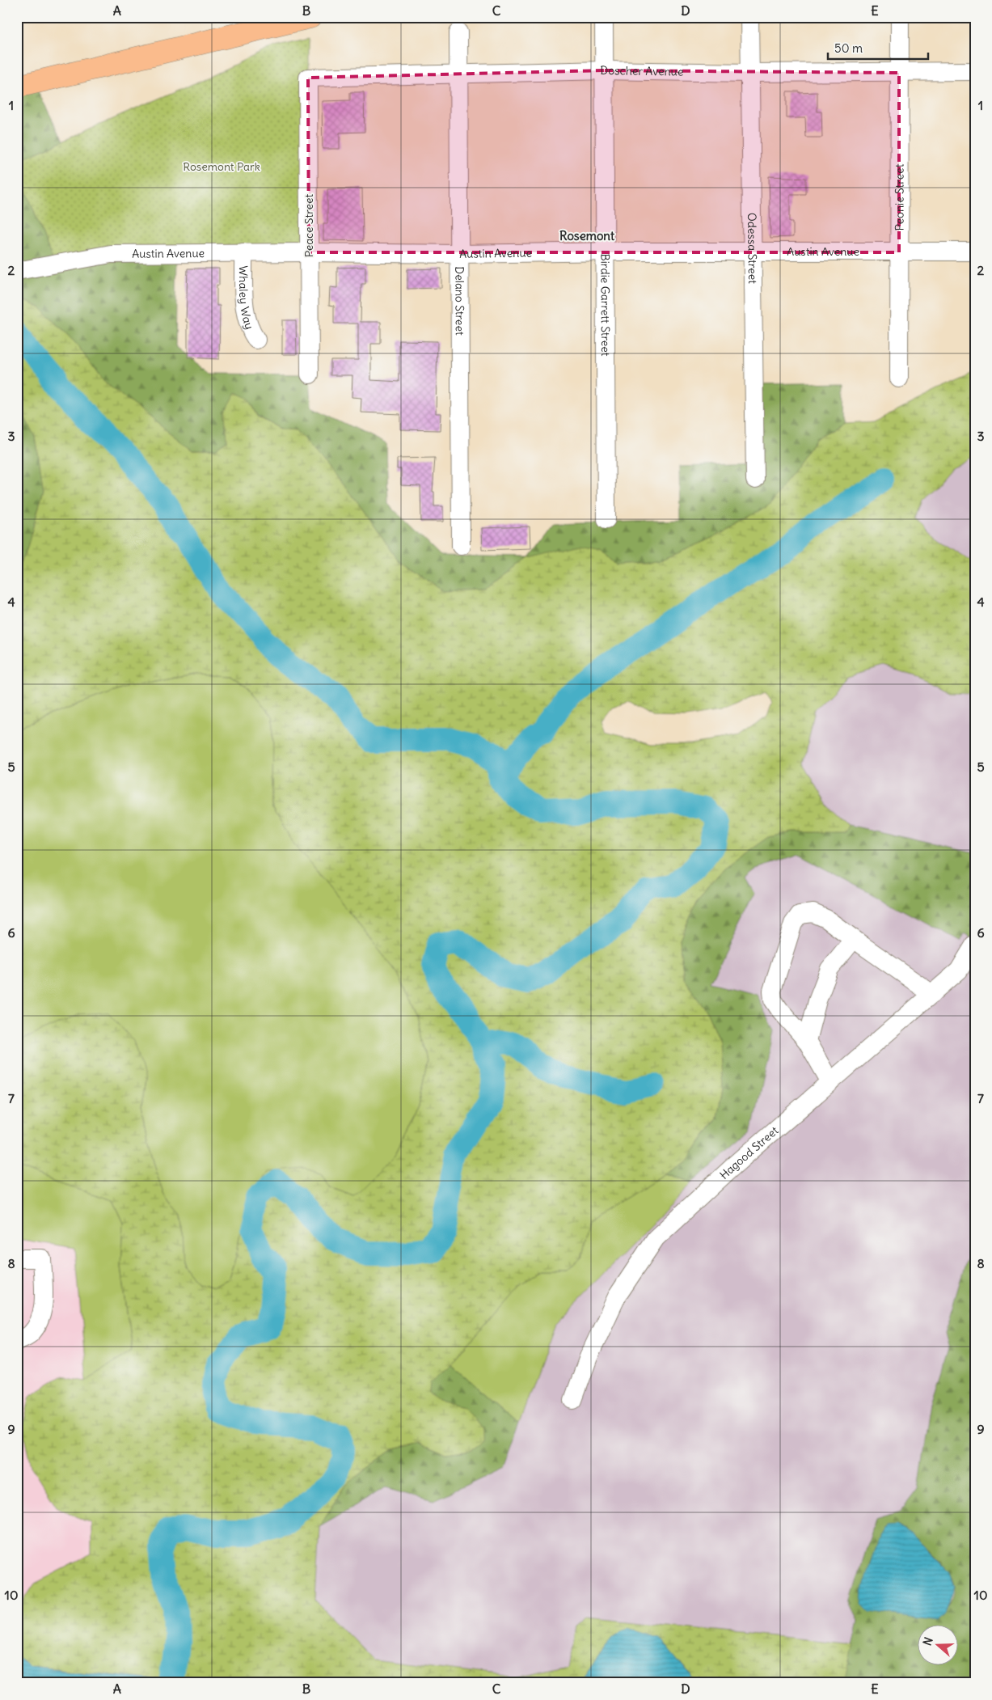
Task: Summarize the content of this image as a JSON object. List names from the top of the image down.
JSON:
{
  "streets": {
    "street": [
      "Doscher Avenue",
      "Peonie Street",
      "Peace Street",
      "Odessa Street",
      "Austin Avenue",
      "Whaley Way",
      "Delano Street",
      "Birdie Garrett Street",
      "Hagood Street"
    ]
  },
  "crossings": [
    ["Doscher Avenue", "Peonie Street"],
    ["Doscher Avenue", "Peace Street"],
    ["Doscher Avenue", "Odessa Street"],
    ["Doscher Avenue", "Delano Street"],
    ["Doscher Avenue", "Birdie Garrett Street"],
    ["Peonie Street", "Austin Avenue"],
    ["Peace Street", "Austin Avenue"],
    ["Odessa Street", "Austin Avenue"],
    ["Austin Avenue", "Whaley Way"],
    ["Austin Avenue", "Delano Street"],
    ["Austin Avenue", "Birdie Garrett Street"]
  ],
  "districts": ["Rosemont"],
  "parks": ["Rosemont Park"],
  "scale_bar": "50 m",
  "north": "left",
  "grid": {
    "columns": [
      "A",
      "B",
      "C",
      "D",
      "E"
    ],
    "rows": [
      "1",
      "2",
      "3",
      "4",
      "5",
      "6",
      "7",
      "8",
      "9",
      "10"
    ]
  }
}
